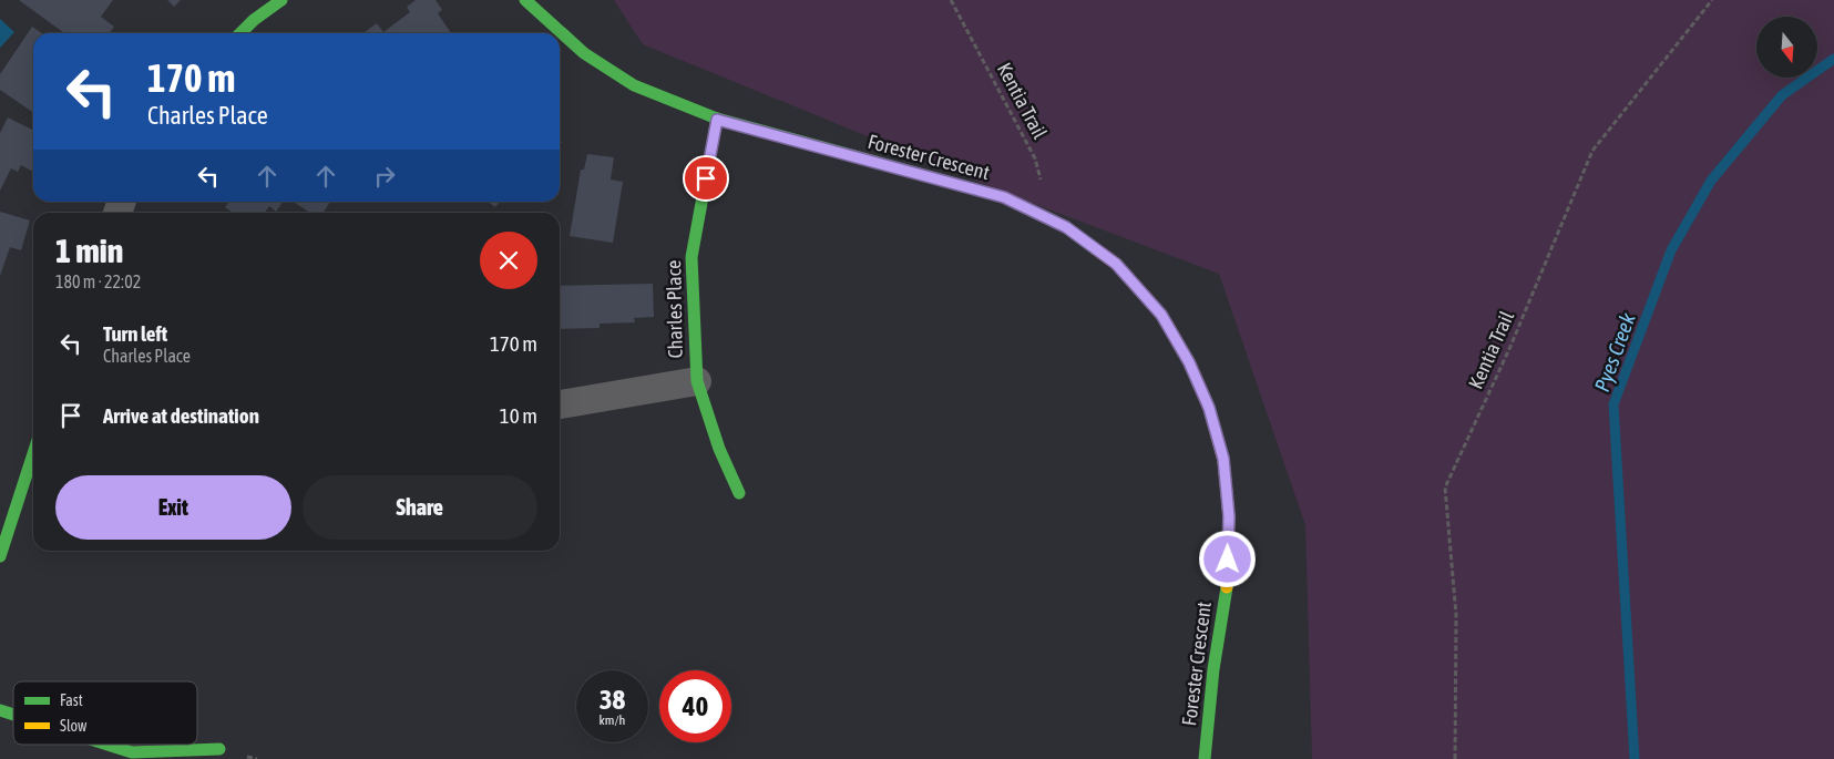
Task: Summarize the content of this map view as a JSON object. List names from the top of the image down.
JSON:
{
  "streets": {
    "street": ["Forester Crescent", "Charles Place"],
    "path": ["Kentia Trail"]
  },
  "crossings": [
    ["Kentia Trail", "Forester Crescent"],
    ["Forester Crescent", "Charles Place"]
  ],
  "water": ["Pyes Creek"],
  "legend": ["Fast", "Slow"],
  "north": "bottom",
  "page": {
    "turn": ["170 m", "Charles Place"],
    "heading": ["1 min", "180 m · 22:02"],
    "list": [
      {
        "name": "Turn left",
        "note": "Charles Place",
        "value": "170 m"
      },
      {
        "name": "Arrive at destination",
        "value": "10 m"
      }
    ],
    "buttons": ["Exit", "Share"],
    "speed": "38 km/h",
    "limit": "40"
  }
}
